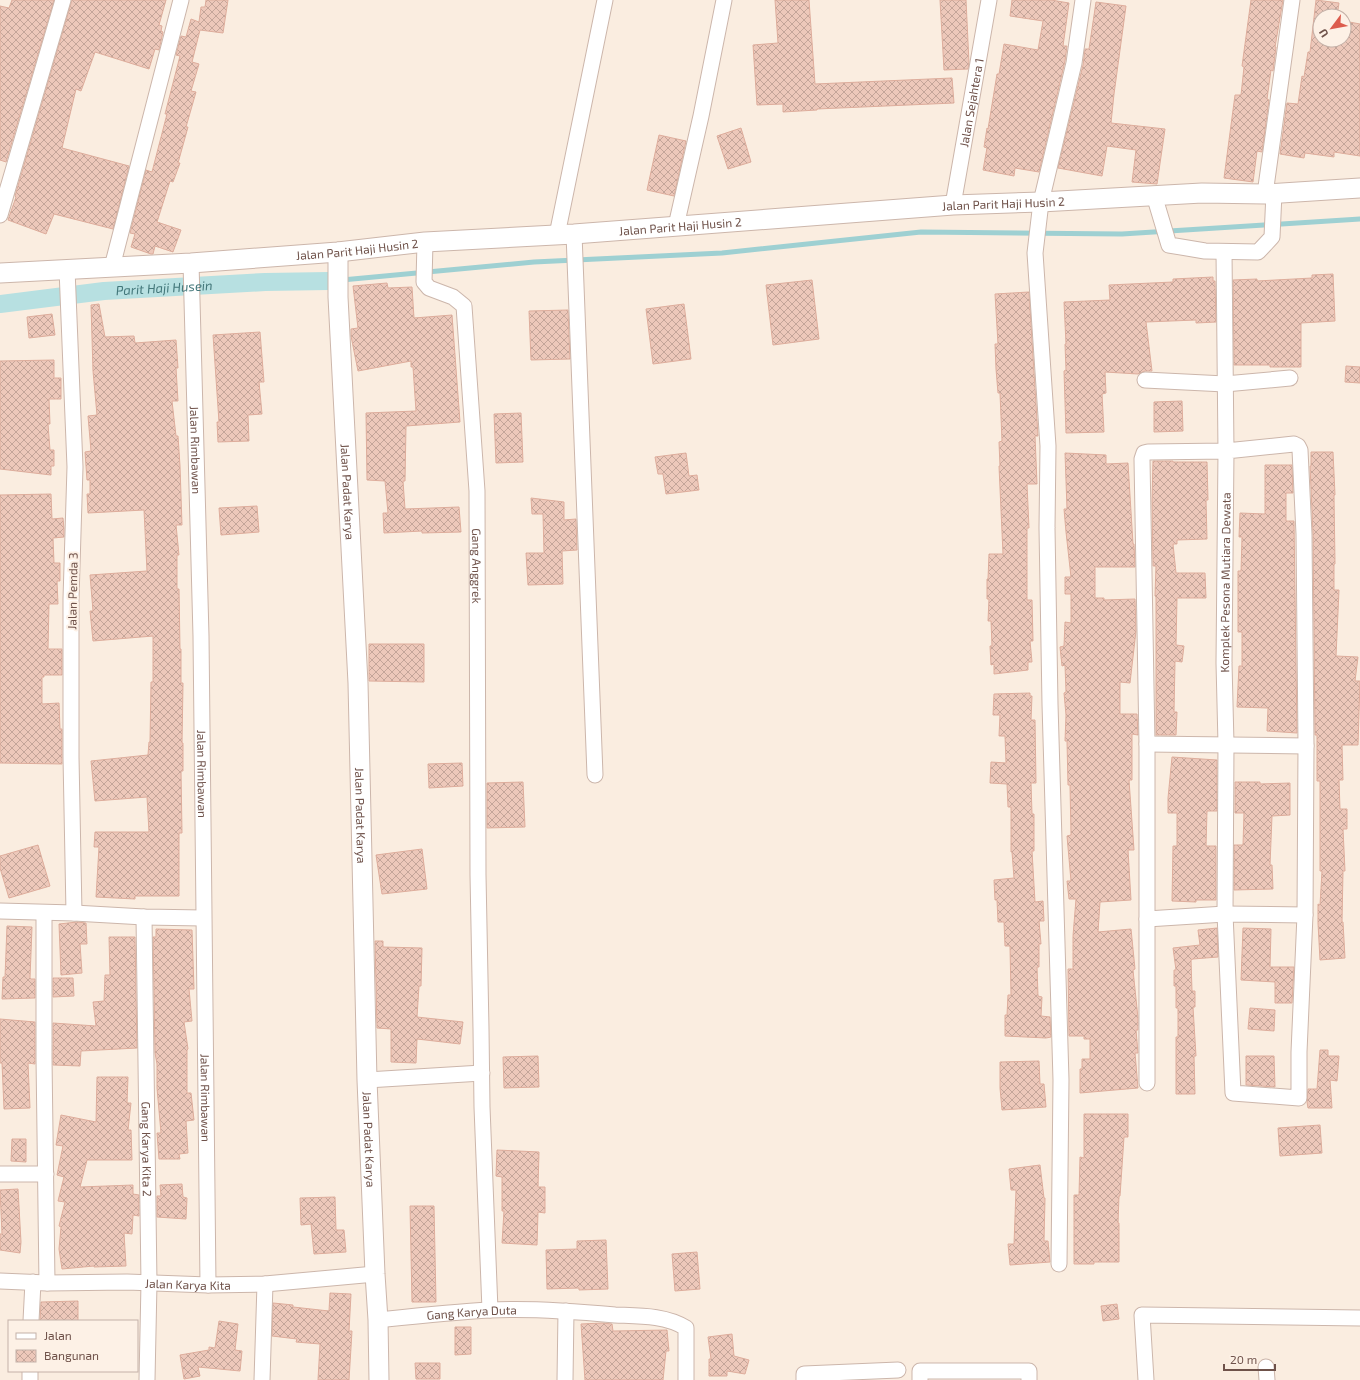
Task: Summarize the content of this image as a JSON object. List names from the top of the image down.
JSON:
{
  "streets": {
    "street": [
      "Jalan Sejahtera 1",
      "Jalan Parit Haji Husin 2",
      "Jalan Rimbawan",
      "Jalan Padat Karya",
      "Gang Anggrek",
      "Komplek Pesona Mutiara Dewata",
      "Jalan Pemda 3",
      "Gang Karya Kita 2",
      "Jalan Karya Kita",
      "Gang Karya Duta"
    ]
  },
  "crossings": [
    ["Jalan Sejahtera 1", "Jalan Parit Haji Husin 2"],
    ["Jalan Parit Haji Husin 2", "Jalan Rimbawan"],
    ["Jalan Parit Haji Husin 2", "Jalan Padat Karya"],
    ["Jalan Parit Haji Husin 2", "Gang Anggrek"],
    ["Jalan Parit Haji Husin 2", "Jalan Pemda 3"],
    ["Jalan Rimbawan", "Jalan Karya Kita"],
    ["Jalan Padat Karya", "Jalan Karya Kita"],
    ["Jalan Padat Karya", "Gang Karya Duta"],
    ["Gang Karya Kita 2", "Jalan Karya Kita"]
  ],
  "water": ["Parit Haji Husein"],
  "legend": ["Jalan", "Bangunan"],
  "scale_bar": "20 m",
  "north": "bottom left"
}
